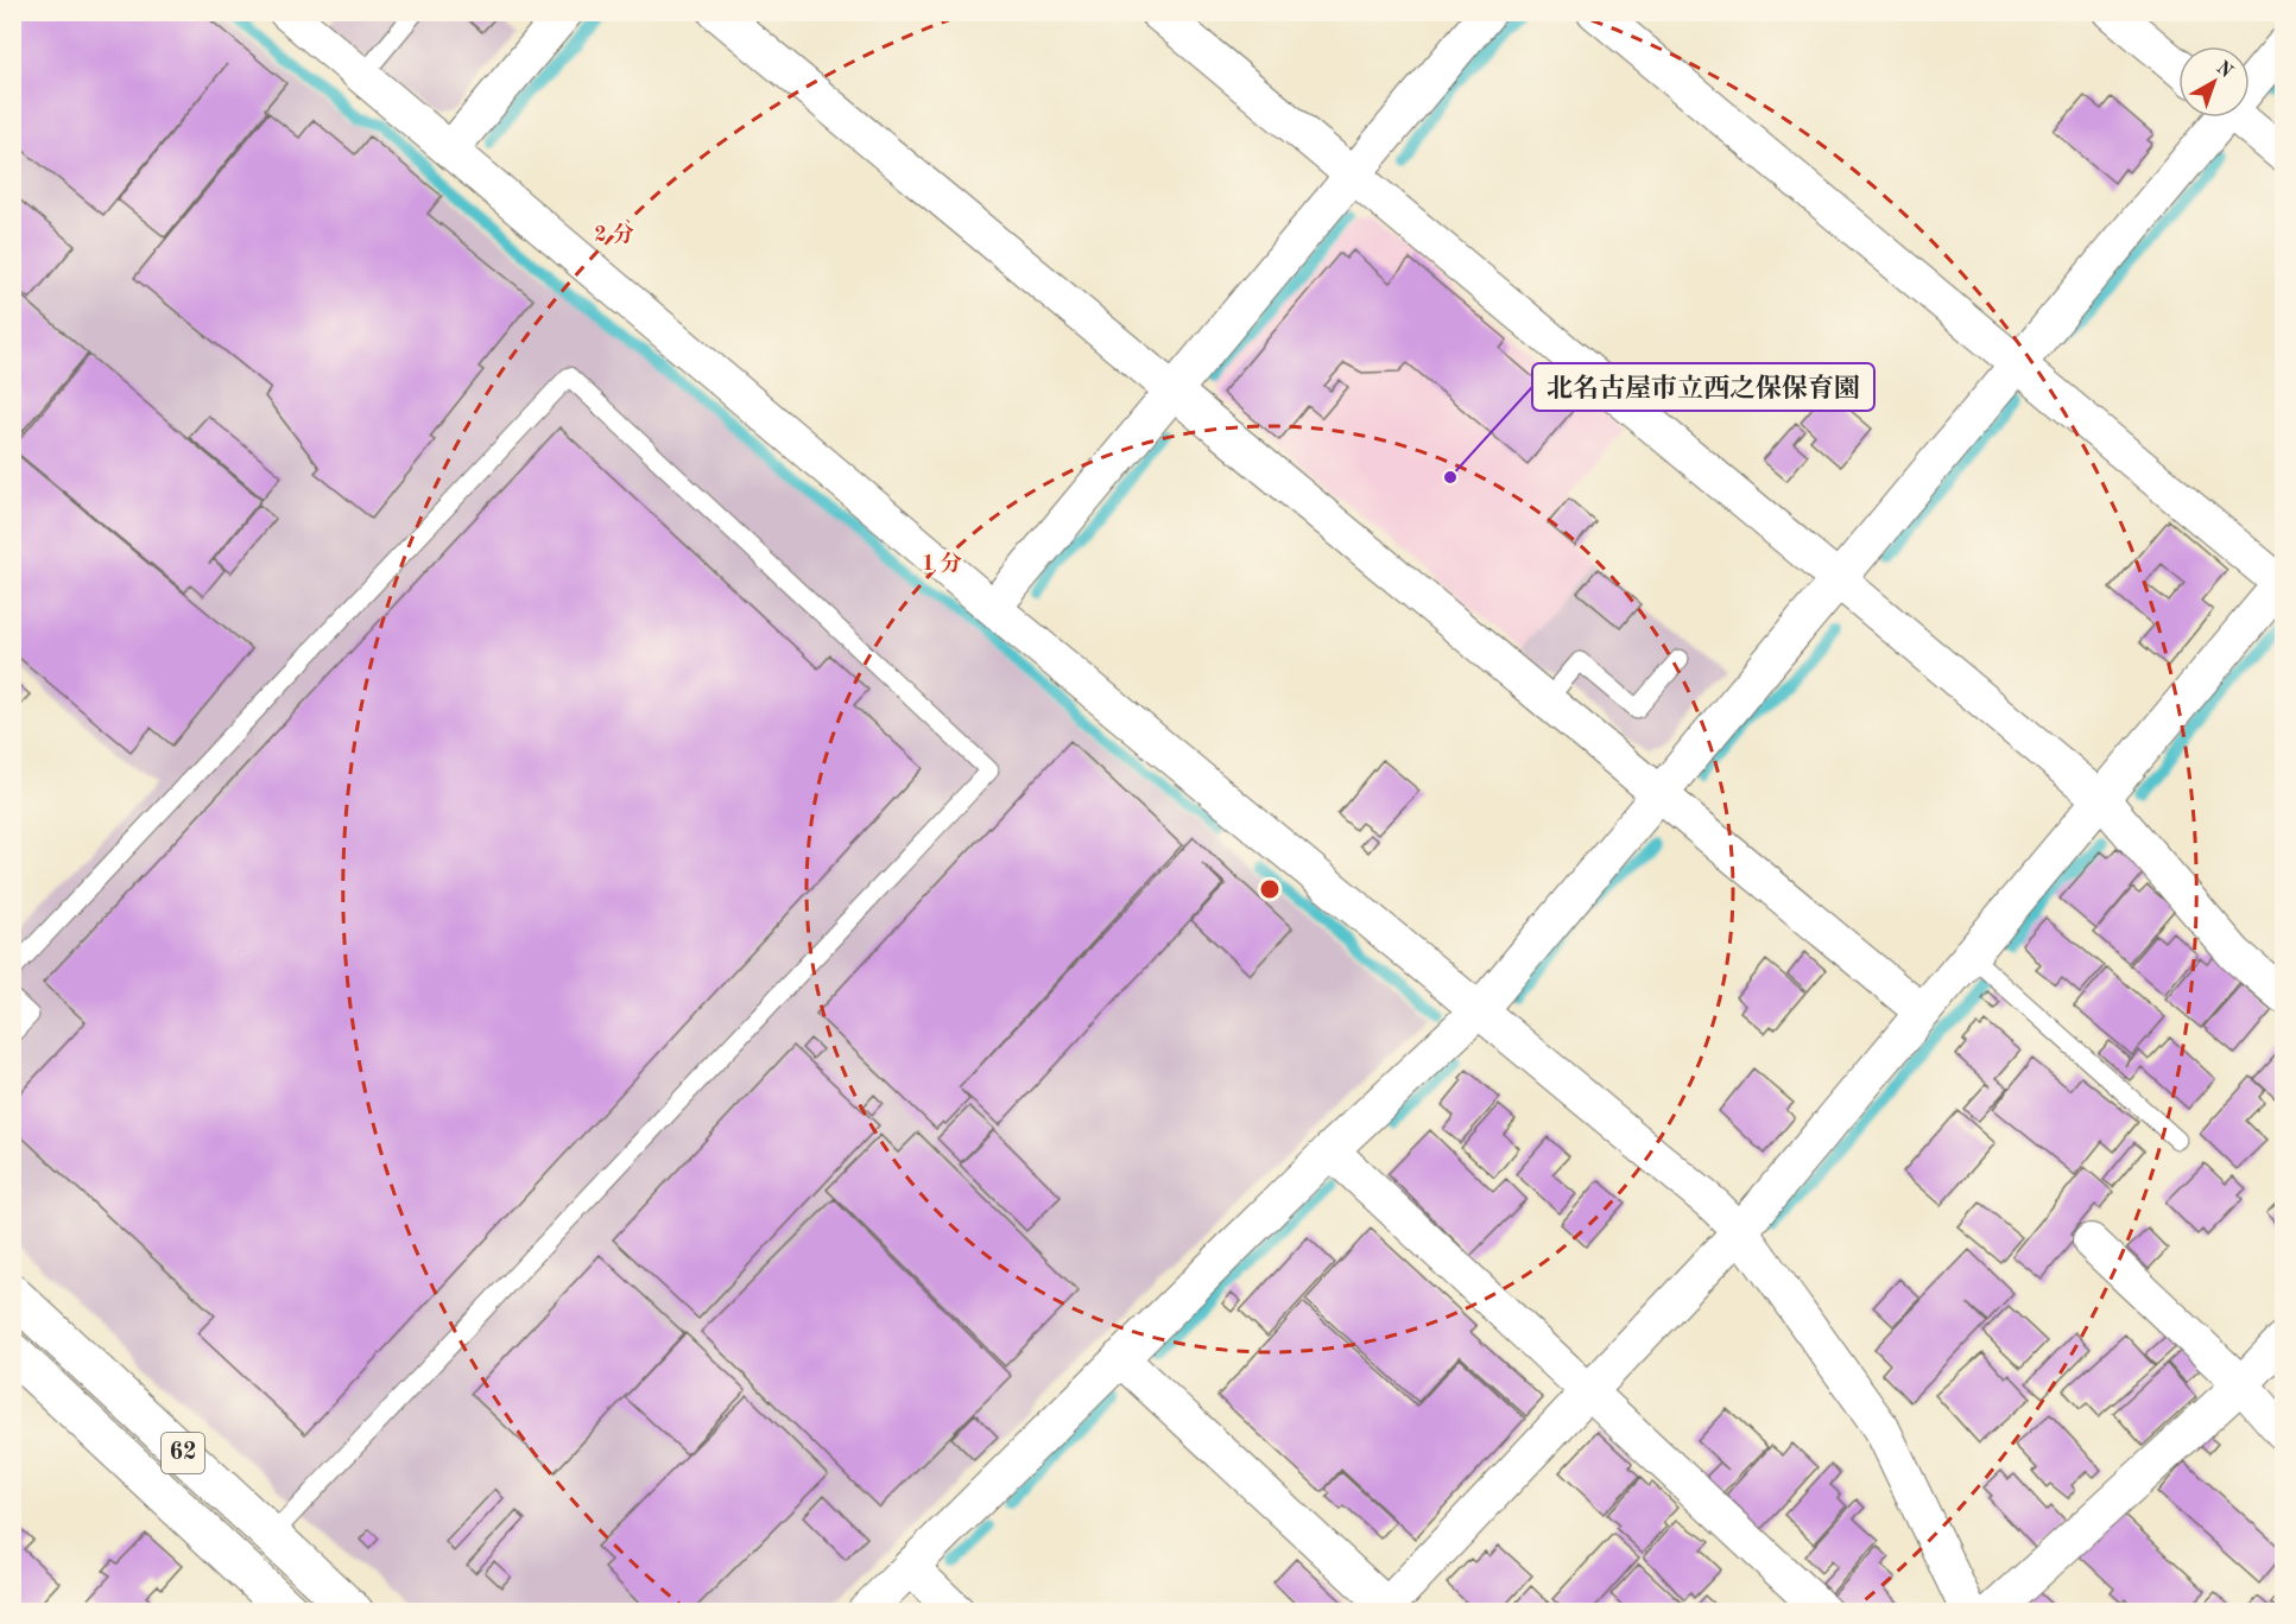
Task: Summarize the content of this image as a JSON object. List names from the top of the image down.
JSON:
{
  "streets": {
    "main road": ["62"]
  },
  "places": ["北名古屋市立西之保保育園"],
  "north": "top right",
  "rings": ["2 分", "1 分"]
}
